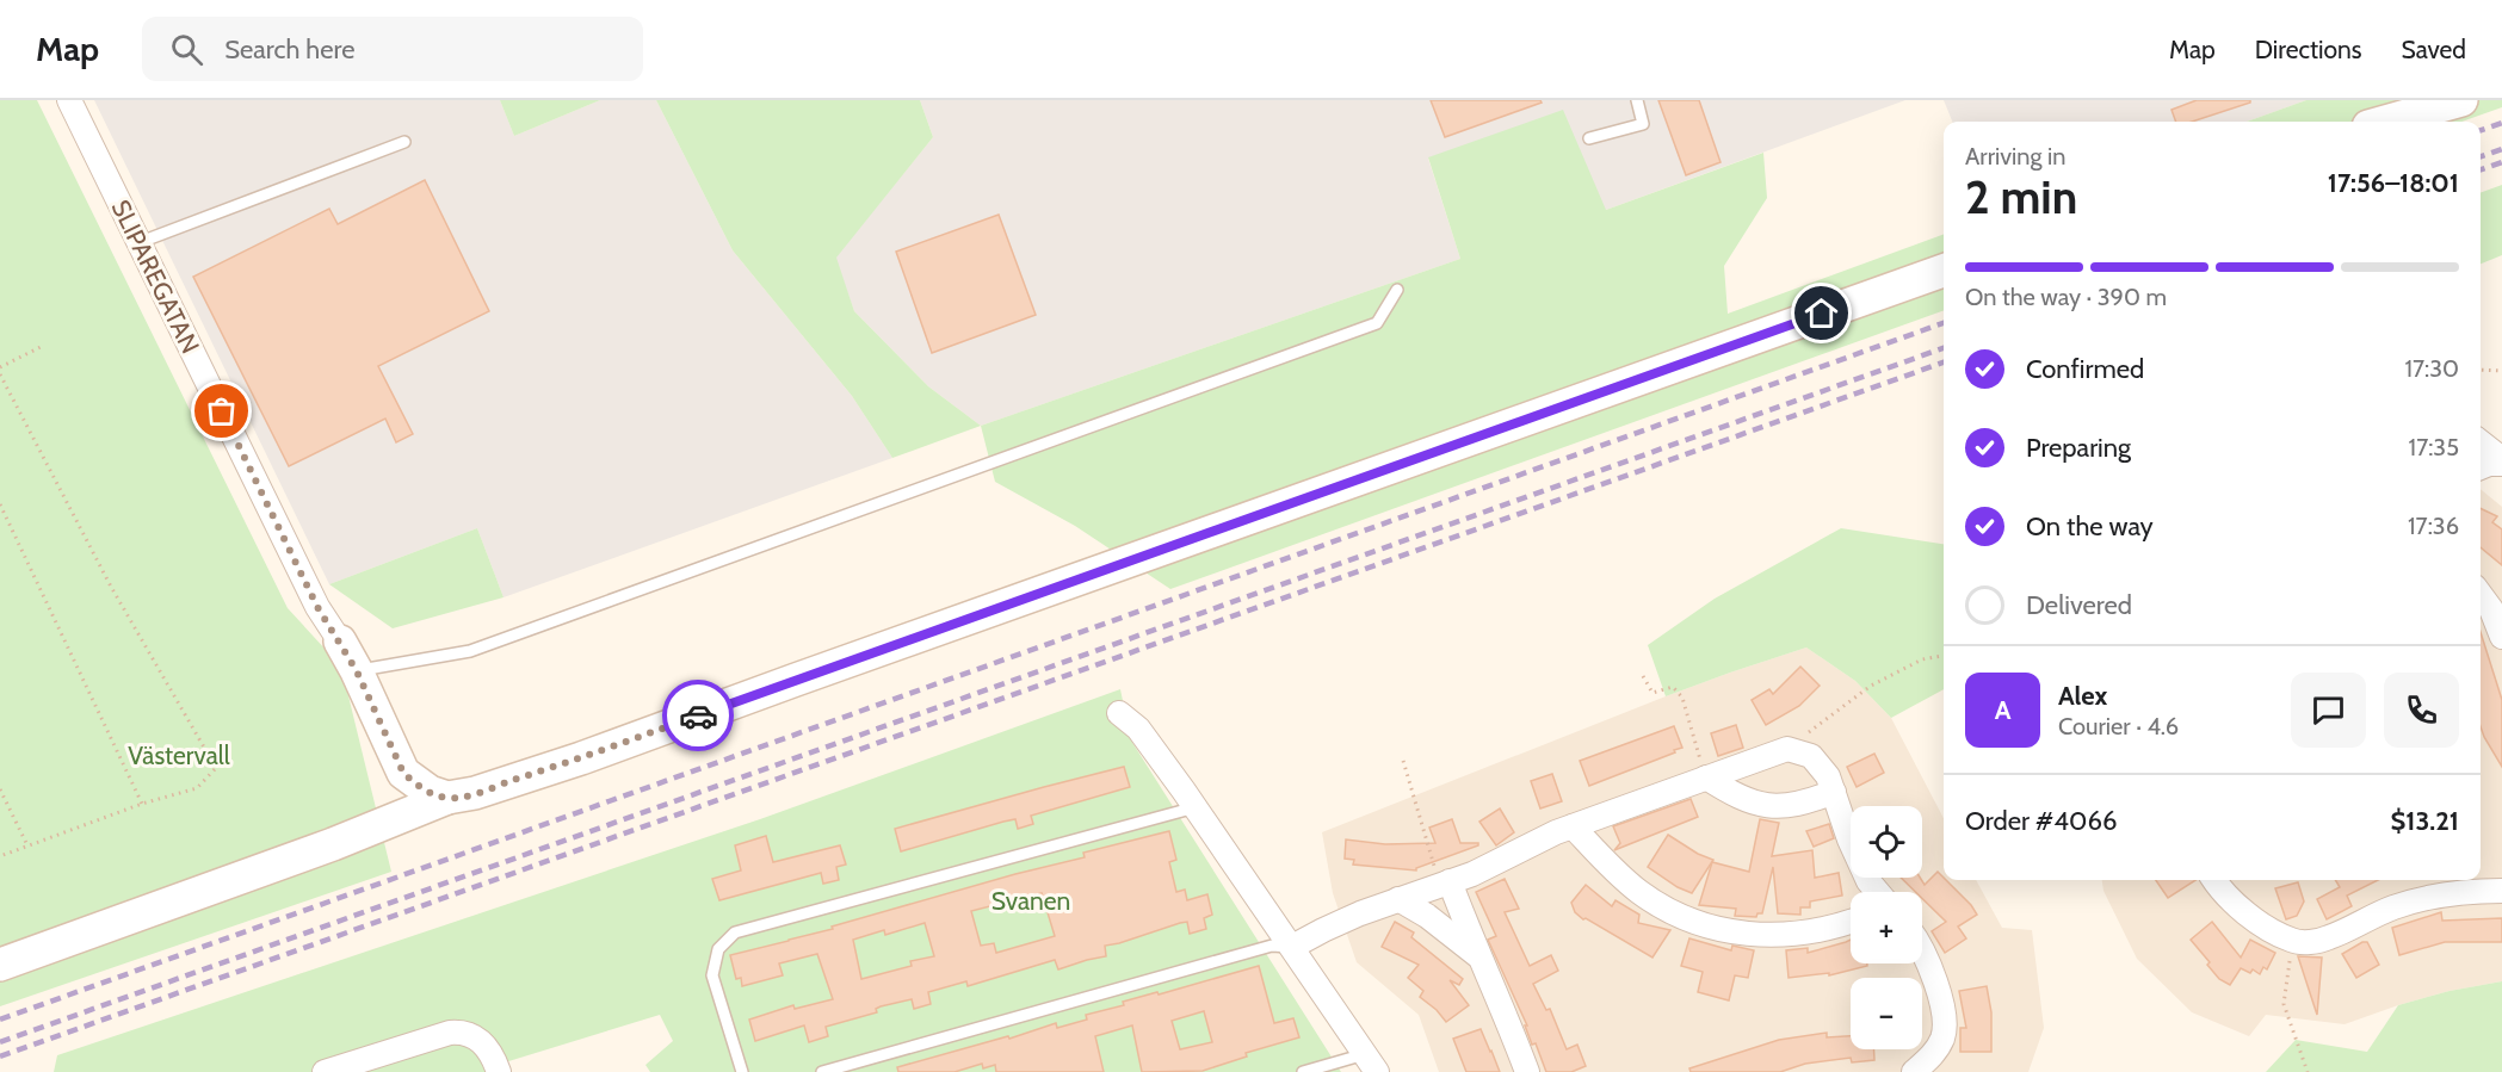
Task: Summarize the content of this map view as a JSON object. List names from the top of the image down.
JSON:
{
  "streets": {
    "street": ["SLIPAREGATAN"]
  },
  "parks": ["Västervall", "Svanen"],
  "page": {
    "header": "Map",
    "search": "Search here",
    "nav": ["Map", "Directions", "Saved"],
    "heading": ["2 min", "Arriving in", "17:56–18:01"],
    "panel": [
      "Alex",
      "Courier · 4.6",
      "Order #4066",
      "$13.21"
    ],
    "bar": "On the way · 390 m",
    "list": [
      ["Confirmed", "17:30"],
      ["Preparing", "17:35"],
      ["On the way", "17:36"],
      "Delivered"
    ],
    "round": "A",
    "map_buttons": ["+", "−"]
  }
}
